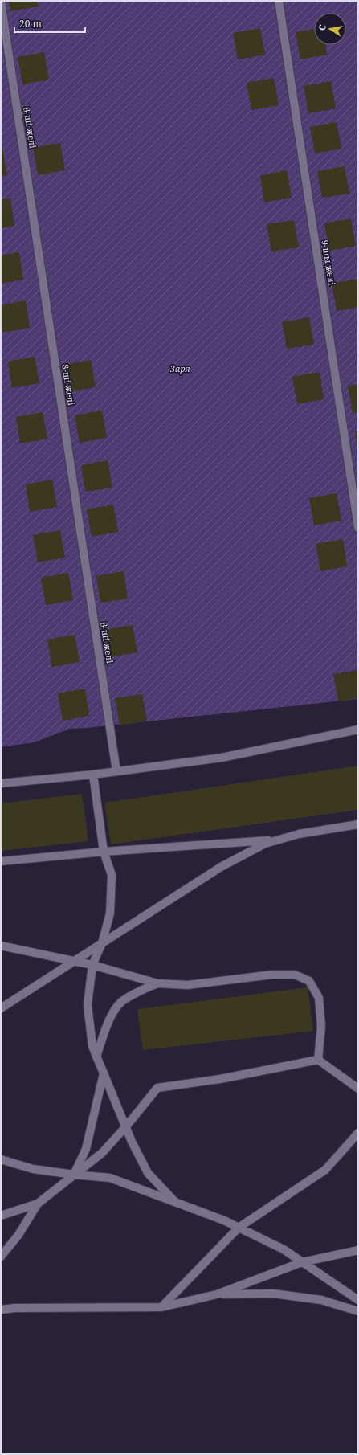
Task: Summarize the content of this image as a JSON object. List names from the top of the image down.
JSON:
{
  "streets": {
    "street": ["8-ші желі", "9-шы желі"]
  },
  "parks": ["Заря"],
  "scale_bar": "20 m",
  "north": "left"
}
